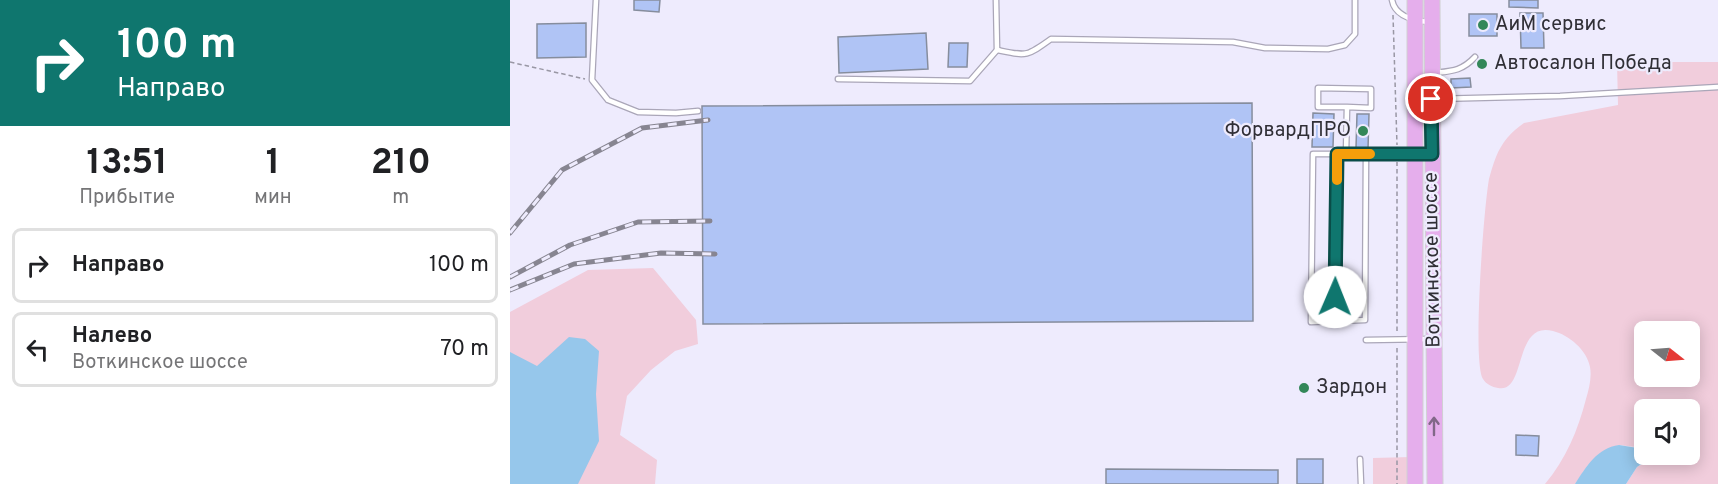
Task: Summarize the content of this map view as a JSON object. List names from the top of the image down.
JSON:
{
  "streets": {
    "main road": ["Воткинское шоссе"]
  },
  "places": [
    "АиМ сервис",
    "Автосалон Победа",
    "ФорвардПРО",
    "Зардон"
  ],
  "north": "right",
  "page": {
    "turn": ["100 m", "Направо"],
    "eta": [
      "13:51",
      "Прибытие",
      "1",
      "мин",
      "210",
      "m"
    ],
    "list": [
      {
        "name": "Направо",
        "value": "100 m"
      },
      {
        "name": "Налево",
        "note": "Воткинское шоссе",
        "value": "70 m"
      }
    ]
  }
}
